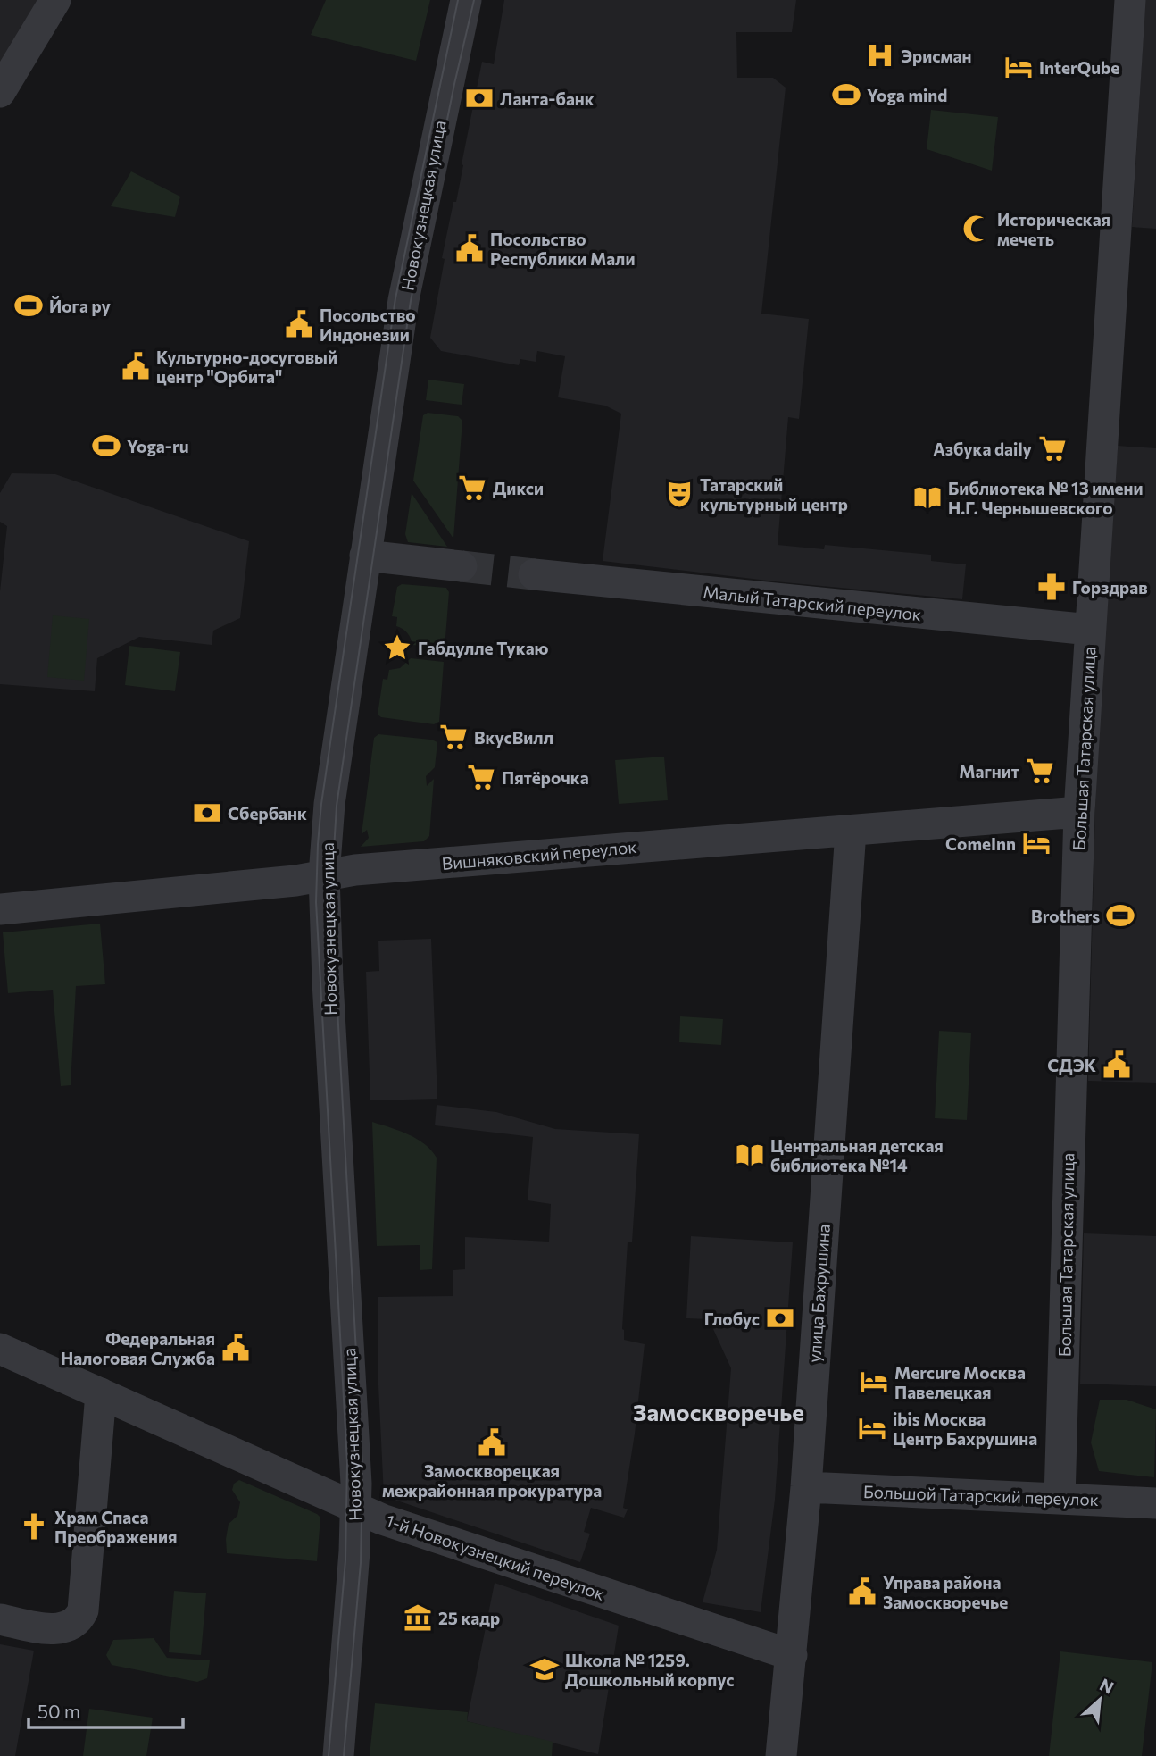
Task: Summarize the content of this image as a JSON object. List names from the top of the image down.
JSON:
{
  "streets": {
    "street": [
      "Новокузнецкая улица",
      "Малый Татарский переулок",
      "Большая Татарская улица",
      "Вишняковский переулок",
      "улица Бахрушина",
      "Большой Татарский переулок",
      "1-й Новокузнецкий переулок"
    ]
  },
  "crossings": [
    ["Новокузнецкая улица", "Вишняковский переулок"],
    ["Новокузнецкая улица", "1-й Новокузнецкий переулок"],
    ["Малый Татарский переулок", "Большая Татарская улица"],
    ["Большая Татарская улица", "Вишняковский переулок"],
    ["Большая Татарская улица", "Большой Татарский переулок"],
    ["Вишняковский переулок", "улица Бахрушина"],
    ["улица Бахрушина", "Большой Татарский переулок"],
    ["улица Бахрушина", "1-й Новокузнецкий переулок"]
  ],
  "districts": ["Замоскворечье"],
  "places": {
    "hospital": ["Эрисман"],
    "hotel": [
      "InterQube",
      "ComeInn",
      "Mercure Москва Павелецкая",
      "ibis Москва Центр Бахрушина"
    ],
    "sports": [
      "Yoga mind",
      "Йога ру",
      "Yoga-ru",
      "Brothers"
    ],
    "bank": ["Ланта-банк", "Сбербанк", "Глобус"],
    "mosque": ["Историческая мечеть"],
    "public building": [
      "Посольство Республики Мали",
      "Посольство Индонезии",
      "Культурно-досуговый центр \"Орбита\"",
      "СДЭК",
      "Федеральная Налоговая Служба",
      "Замоскворецкая межрайонная прокуратура",
      "Управа района Замоскворечье"
    ],
    "supermarket": [
      "Азбука daily",
      "Дикси",
      "ВкусВилл",
      "Магнит",
      "Пятёрочка"
    ],
    "theatre": ["Татарский культурный центр"],
    "library": ["Библиотека № 13 имени Н.Г. Чернышевского", "Центральная детская библиотека №14"],
    "pharmacy": ["Горздрав"],
    "place": ["Габдулле Тукаю"],
    "church": ["Храм Спаса Преображения"],
    "museum": ["25 кадр"],
    "school or university": ["Школа № 1259. Дошкольный корпус"]
  },
  "scale_bar": "50 m",
  "north": "top right"
}
